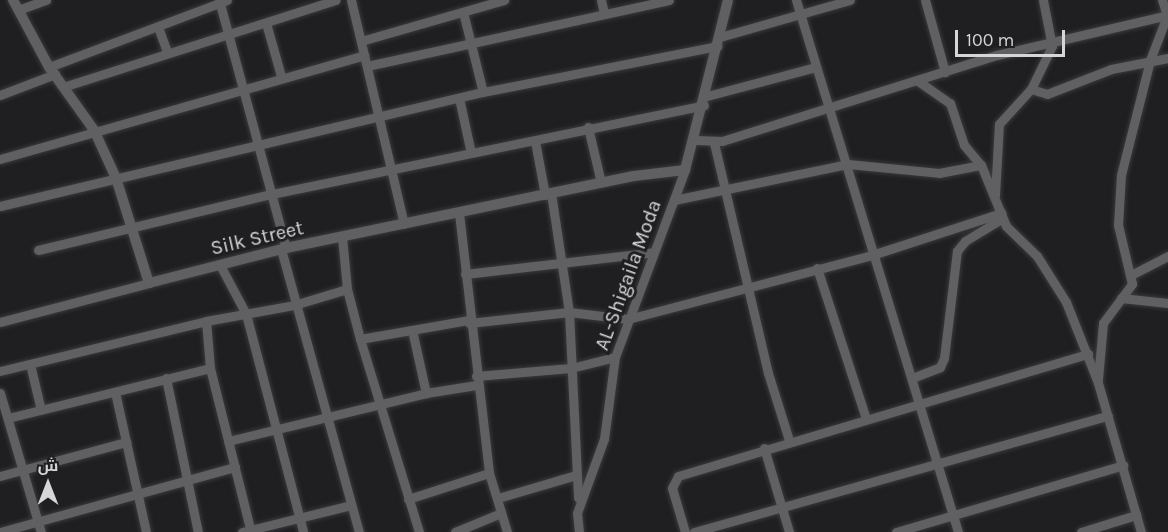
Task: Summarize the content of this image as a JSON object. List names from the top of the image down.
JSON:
{
  "streets": {
    "street": ["Silk Street", "AL-Shigaila Moda"]
  },
  "crossings": [
    ["Silk Street", "AL-Shigaila Moda"]
  ],
  "scale_bar": "100 m",
  "north": "top"
}
